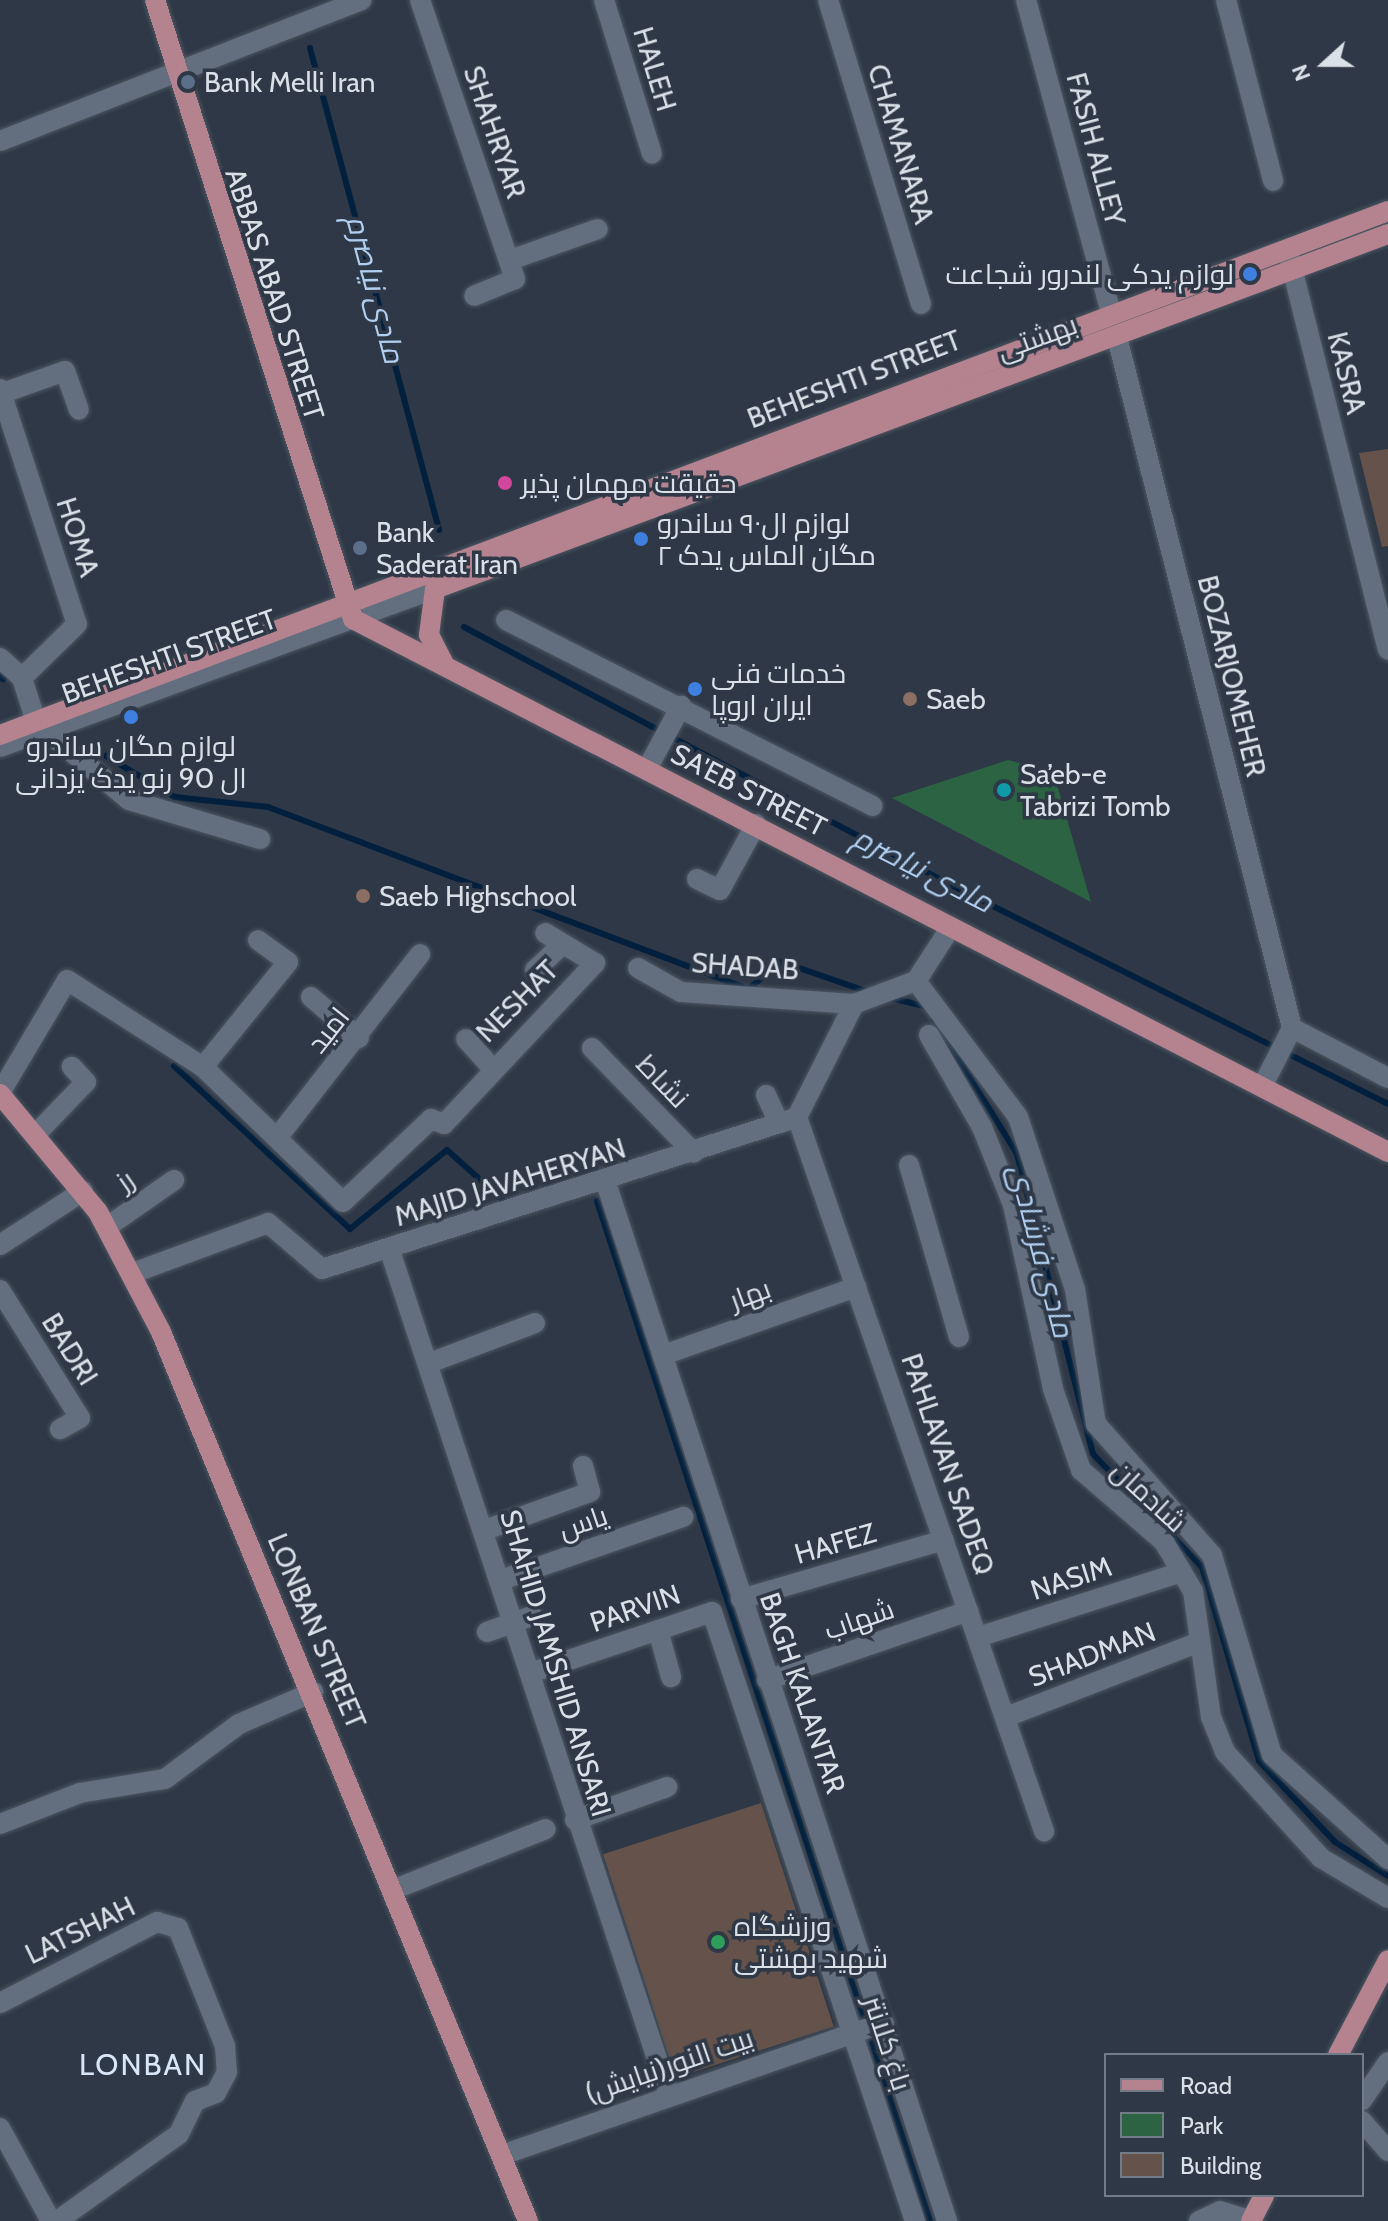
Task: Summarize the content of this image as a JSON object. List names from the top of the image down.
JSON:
{
  "streets": {
    "main road": [
      "ABBAS ABAD STREET",
      "بهشتی",
      "BEHESHTI STREET",
      "SA'EB STREET",
      "LONBAN STREET"
    ],
    "street": [
      "HALEH",
      "SHAHRYAR",
      "CHAMANARA",
      "FASIH ALLEY",
      "KASRA",
      "HOMA",
      "BOZARJOMEHER",
      "SHADAB",
      "NESHAT",
      "امید",
      "نشاط",
      "رز",
      "MAJID JAVAHERYAN",
      "بهار",
      "BADRI",
      "PAHLAVAN SADEQ",
      "شادمان",
      "یاس",
      "HAFEZ",
      "NASIM",
      "PARVIN",
      "شهاب",
      "SHADMAN",
      "SHAHID JAMSHID ANSARI",
      "BAGH KALANTAR",
      "LATSHAH",
      "باغ کلانتر",
      "بیت النور(نیایش)"
    ]
  },
  "crossings": [
    ["FASIH ALLEY", "BEHESHTI STREET"],
    ["ABBAS ABAD STREET", "BEHESHTI STREET"],
    ["ABBAS ABAD STREET", "SA'EB STREET"],
    ["بهشتی", "KASRA"],
    ["بهشتی", "BOZARJOMEHER"],
    ["KASRA", "BEHESHTI STREET"],
    ["BEHESHTI STREET", "SA'EB STREET"],
    ["NESHAT", "امید"],
    ["نشاط", "MAJID JAVAHERYAN"],
    ["رز", "LONBAN STREET"],
    ["MAJID JAVAHERYAN", "PAHLAVAN SADEQ"],
    ["MAJID JAVAHERYAN", "LONBAN STREET"],
    ["MAJID JAVAHERYAN", "SHAHID JAMSHID ANSARI"],
    ["MAJID JAVAHERYAN", "BAGH KALANTAR"],
    ["بهار", "PAHLAVAN SADEQ"],
    ["بهار", "BAGH KALANTAR"],
    ["PAHLAVAN SADEQ", "HAFEZ"],
    ["PAHLAVAN SADEQ", "NASIM"],
    ["PAHLAVAN SADEQ", "شهاب"],
    ["PAHLAVAN SADEQ", "SHADMAN"],
    ["شادمان", "NASIM"],
    ["شادمان", "SHADMAN"],
    ["یاس", "SHAHID JAMSHID ANSARI"],
    ["HAFEZ", "BAGH KALANTAR"],
    ["PARVIN", "SHAHID JAMSHID ANSARI"],
    ["PARVIN", "باغ کلانتر"],
    ["شهاب", "BAGH KALANTAR"],
    ["LONBAN STREET", "بیت النور(نیایش)"],
    ["SHAHID JAMSHID ANSARI", "بیت النور(نیایش)"],
    ["BAGH KALANTAR", "بیت النور(نیایش)"],
    ["باغ کلانتر", "بیت النور(نیایش)"]
  ],
  "districts": ["LONBAN"],
  "water": ["مادی نیاصرم", "مادی فرشادی"],
  "places": [
    "Bank Melli Iran",
    "لوازم یدکی لندرور شجاعت",
    "حقیقت مهمان پذیر",
    "لوازم ال۹۰ ساندرو مگان الماس یدک ۲",
    "Bank Saderat Iran",
    "خدمات فنی ایران اروپا",
    "Saeb",
    "لوازم مگان ساندرو ال 90 رنو یدک یزدانی",
    "Sa’eb-e Tabrizi Tomb",
    "Saeb Highschool",
    "ورزشگاه شهید بهشتی"
  ],
  "legend": ["Road", "Park", "Building"],
  "north": "left"
}
